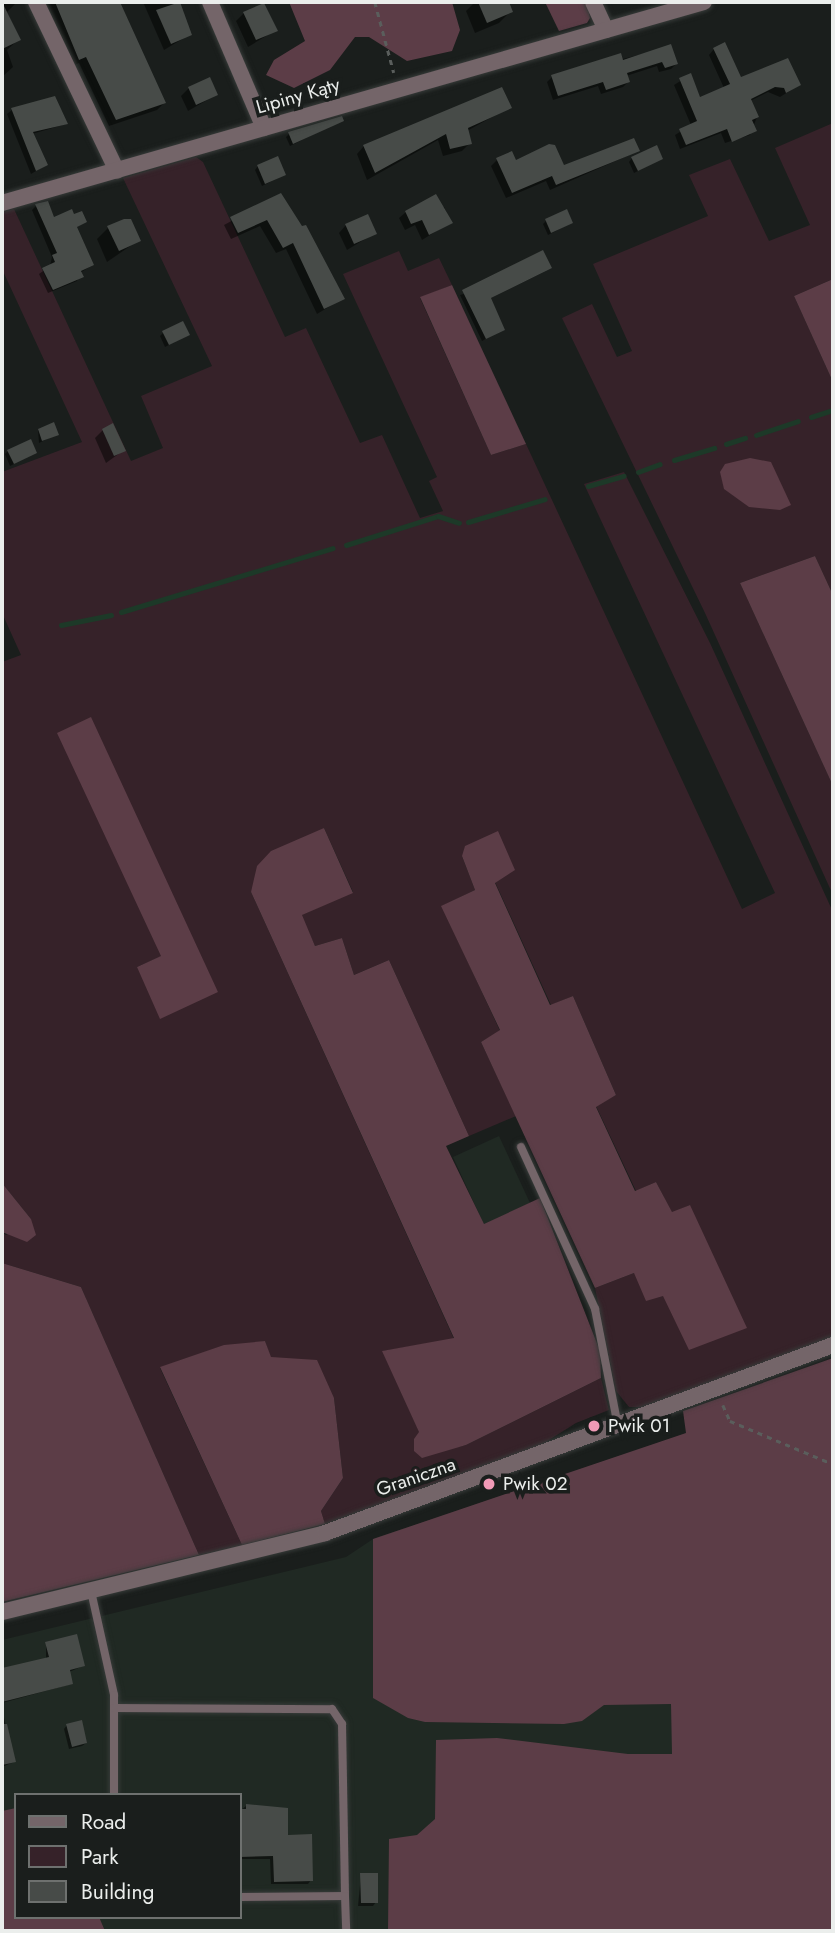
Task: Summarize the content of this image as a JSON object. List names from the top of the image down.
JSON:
{
  "streets": {
    "street": ["Lipiny Kąty", "Graniczna"]
  },
  "places": ["Pwik 01", "Pwik 02"],
  "legend": ["Road", "Park", "Building"]
}
